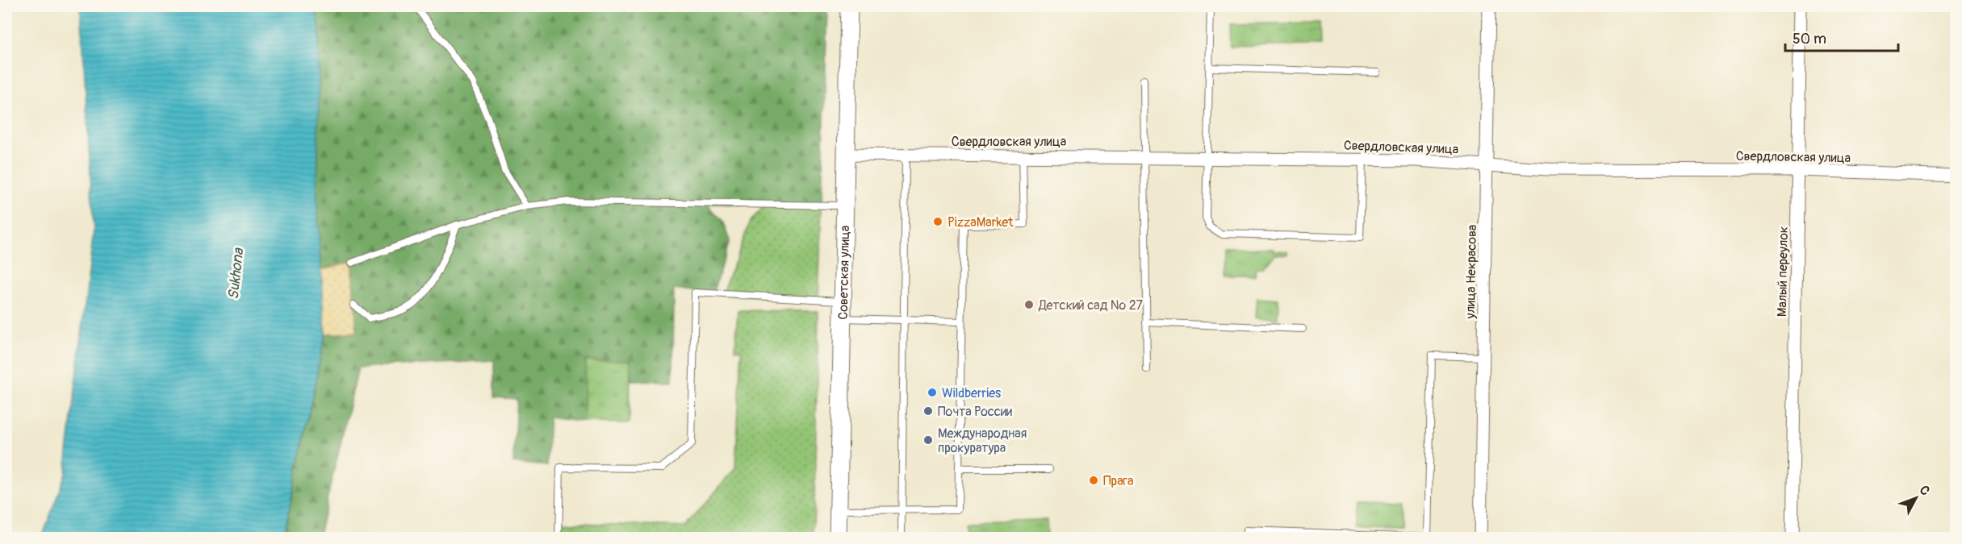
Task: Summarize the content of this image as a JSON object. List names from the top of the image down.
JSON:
{
  "streets": {
    "main road": ["Советская улица"],
    "street": ["Свердловская улица", "улица Некрасова", "Малый переулок"]
  },
  "crossings": [
    ["Свердловская улица", "Советская улица"],
    ["Свердловская улица", "улица Некрасова"],
    ["Свердловская улица", "Малый переулок"]
  ],
  "water": ["Sukhona"],
  "places": [
    "PizzaMarket",
    "Детский сад № 27",
    "Wildberries",
    "Почта России",
    "Международная прокуратура",
    "Прага"
  ],
  "scale_bar": "50 m",
  "north": "top right"
}
